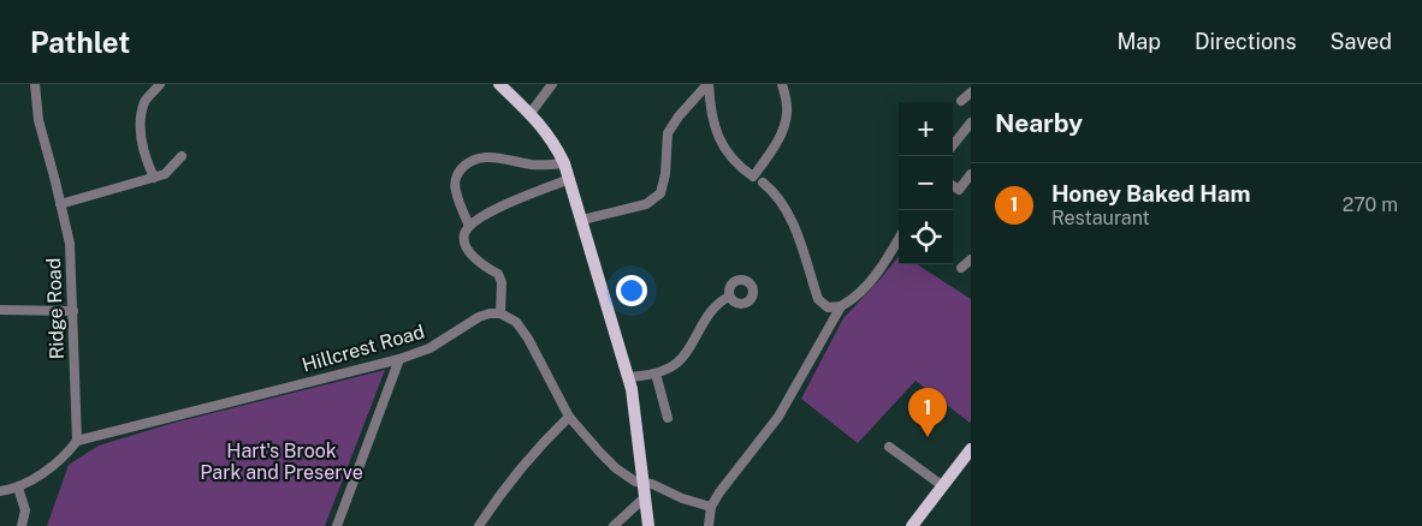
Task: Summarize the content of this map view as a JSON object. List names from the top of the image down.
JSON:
{
  "streets": {
    "street": ["Ridge Road", "Hillcrest Road"]
  },
  "crossings": [
    ["Ridge Road", "Hillcrest Road"]
  ],
  "parks": ["Hart's Brook Park and Preserve"],
  "page": {
    "header": "Pathlet",
    "nav": ["Map", "Directions", "Saved"],
    "heading": "Nearby",
    "map_buttons": ["+", "−"],
    "list": [
      {
        "mark": "1",
        "name": "Honey Baked Ham",
        "note": "Restaurant",
        "value": "270 m"
      }
    ],
    "pins": "1"
  }
}
